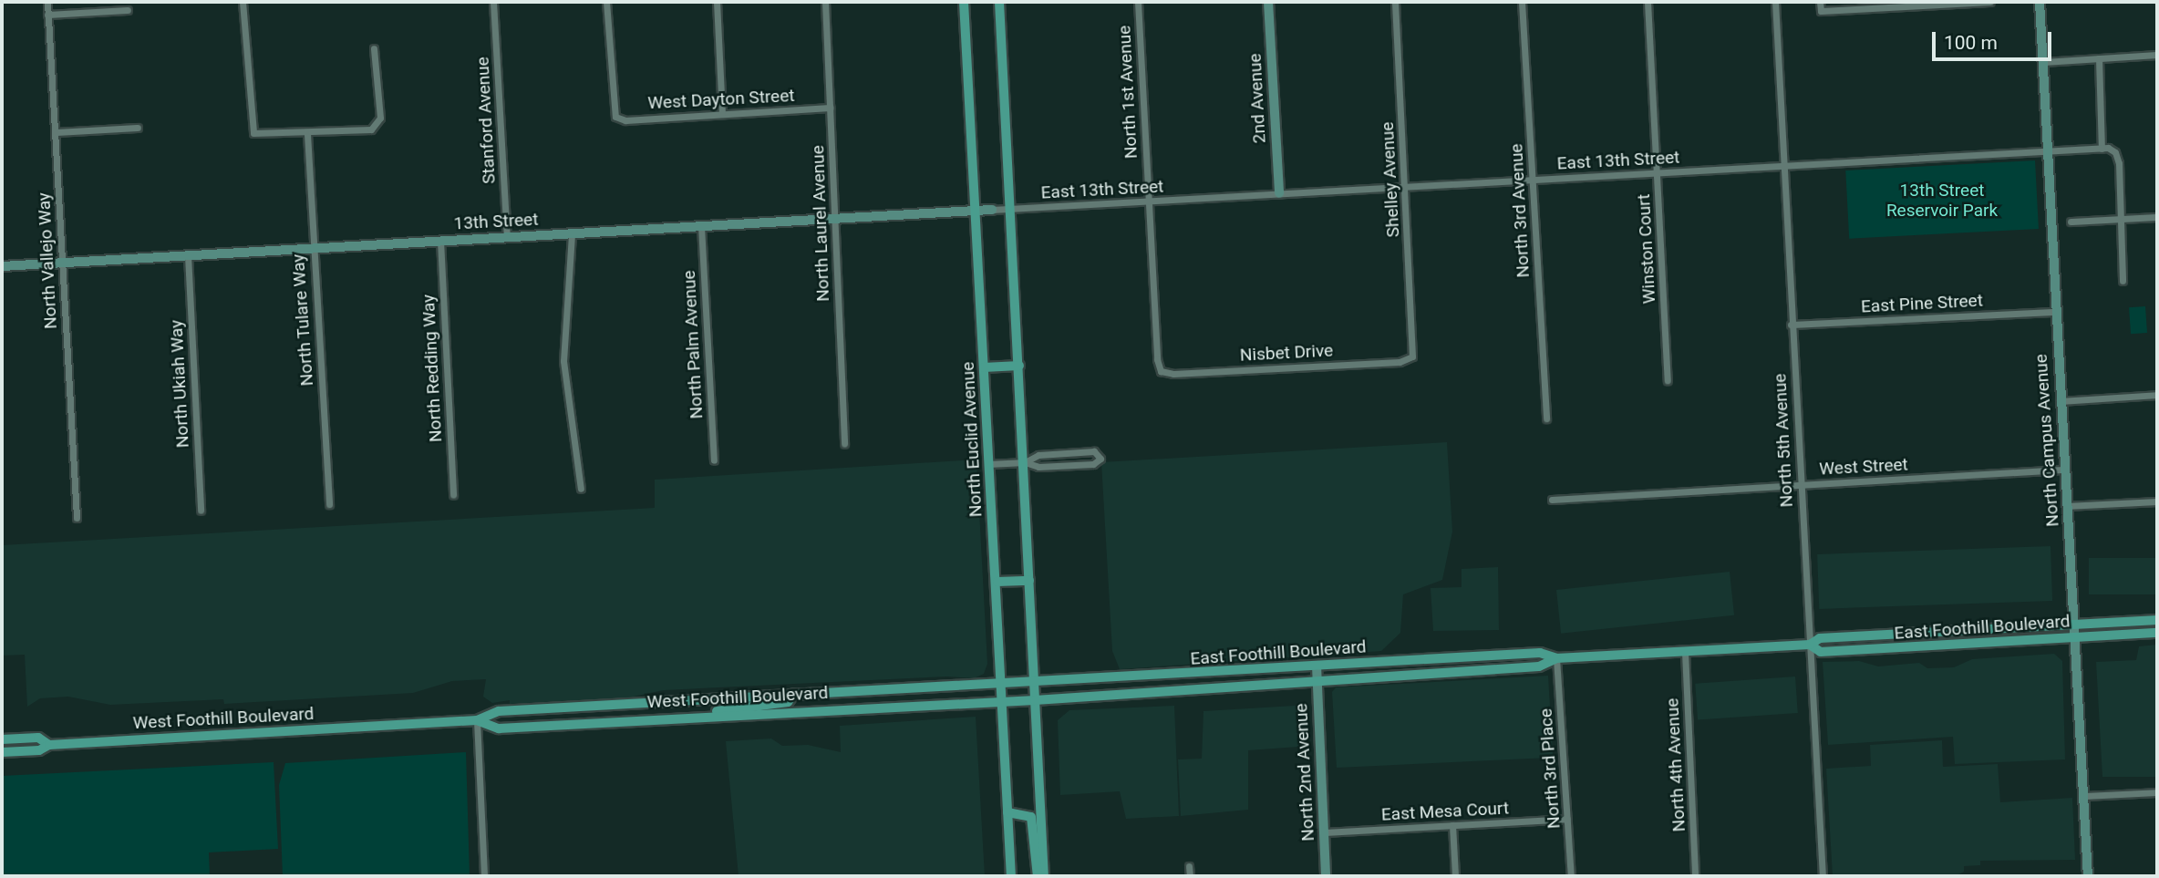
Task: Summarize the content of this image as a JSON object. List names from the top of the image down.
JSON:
{
  "streets": {
    "main road": ["North Euclid Avenue", "East Foothill Boulevard", "West Foothill Boulevard"],
    "street": [
      "North 1st Avenue",
      "2nd Avenue",
      "West Dayton Street",
      "Stanford Avenue",
      "East 13th Street",
      "Shelley Avenue",
      "North 3rd Avenue",
      "13th Street",
      "North Laurel Avenue",
      "Winston Court",
      "North Vallejo Way",
      "East Pine Street",
      "North Tulare Way",
      "North Palm Avenue",
      "Nisbet Drive",
      "North Redding Way",
      "North Ukiah Way",
      "North 5th Avenue",
      "North Campus Avenue",
      "West Street",
      "North 4th Avenue",
      "North 3rd Place",
      "North 2nd Avenue",
      "East Mesa Court"
    ]
  },
  "crossings": [
    ["North 1st Avenue", "East 13th Street"],
    ["North 1st Avenue", "Nisbet Drive"],
    ["2nd Avenue", "East 13th Street"],
    ["West Dayton Street", "North Laurel Avenue"],
    ["Stanford Avenue", "13th Street"],
    ["East 13th Street", "Shelley Avenue"],
    ["East 13th Street", "North 3rd Avenue"],
    ["East 13th Street", "13th Street"],
    ["East 13th Street", "Winston Court"],
    ["East 13th Street", "North 5th Avenue"],
    ["East 13th Street", "North Campus Avenue"],
    ["Shelley Avenue", "Nisbet Drive"],
    ["13th Street", "North Laurel Avenue"],
    ["13th Street", "North Vallejo Way"],
    ["13th Street", "North Tulare Way"],
    ["13th Street", "North Palm Avenue"],
    ["13th Street", "North Redding Way"],
    ["13th Street", "North Ukiah Way"],
    ["13th Street", "North Euclid Avenue"],
    ["East Pine Street", "North 5th Avenue"],
    ["East Pine Street", "North Campus Avenue"],
    ["North Euclid Avenue", "East Foothill Boulevard"],
    ["North Euclid Avenue", "West Foothill Boulevard"],
    ["North 5th Avenue", "West Street"],
    ["North 5th Avenue", "East Foothill Boulevard"],
    ["North Campus Avenue", "West Street"],
    ["North Campus Avenue", "East Foothill Boulevard"],
    ["East Foothill Boulevard", "West Foothill Boulevard"],
    ["East Foothill Boulevard", "North 4th Avenue"],
    ["East Foothill Boulevard", "North 3rd Place"],
    ["East Foothill Boulevard", "North 2nd Avenue"],
    ["North 3rd Place", "East Mesa Court"],
    ["North 2nd Avenue", "East Mesa Court"]
  ],
  "parks": ["13th Street Reservoir Park"],
  "scale_bar": "100 m"
}
